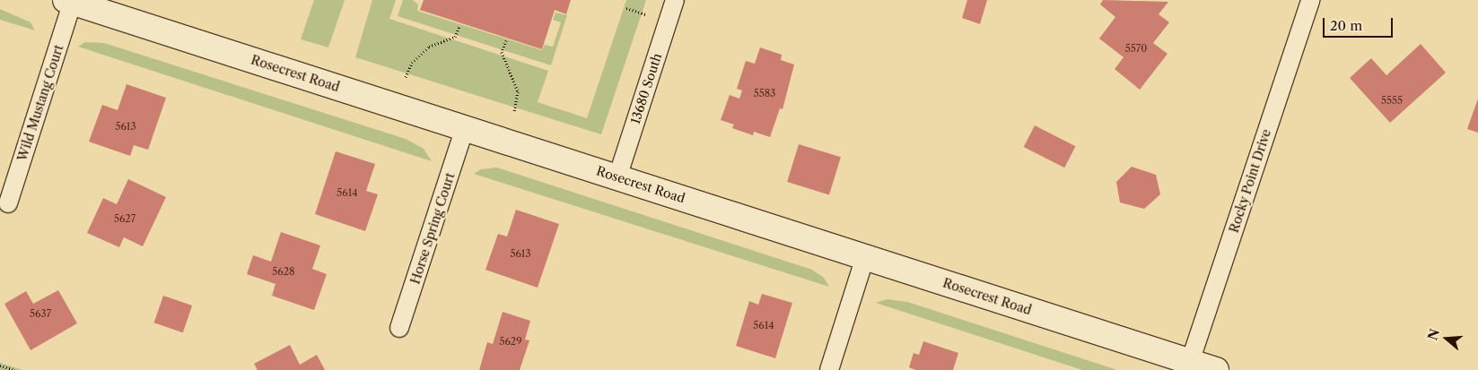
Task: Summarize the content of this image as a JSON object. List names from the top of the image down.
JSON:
{
  "streets": {
    "main road": ["Rosecrest Road"],
    "street": [
      "13680 South",
      "Wild Mustang Court",
      "Rocky Point Drive",
      "Horse Spring Court"
    ]
  },
  "crossings": [
    ["Rosecrest Road", "13680 South"],
    ["Rosecrest Road", "Wild Mustang Court"],
    ["Rosecrest Road", "Rocky Point Drive"],
    ["Rosecrest Road", "Horse Spring Court"]
  ],
  "house_numbers": [
    "5570",
    "5583",
    "5555",
    "5613",
    "5614",
    "5627",
    "5613",
    "5628",
    "5637",
    "5614",
    "5629"
  ],
  "scale_bar": "20 m",
  "north": "left"
}
